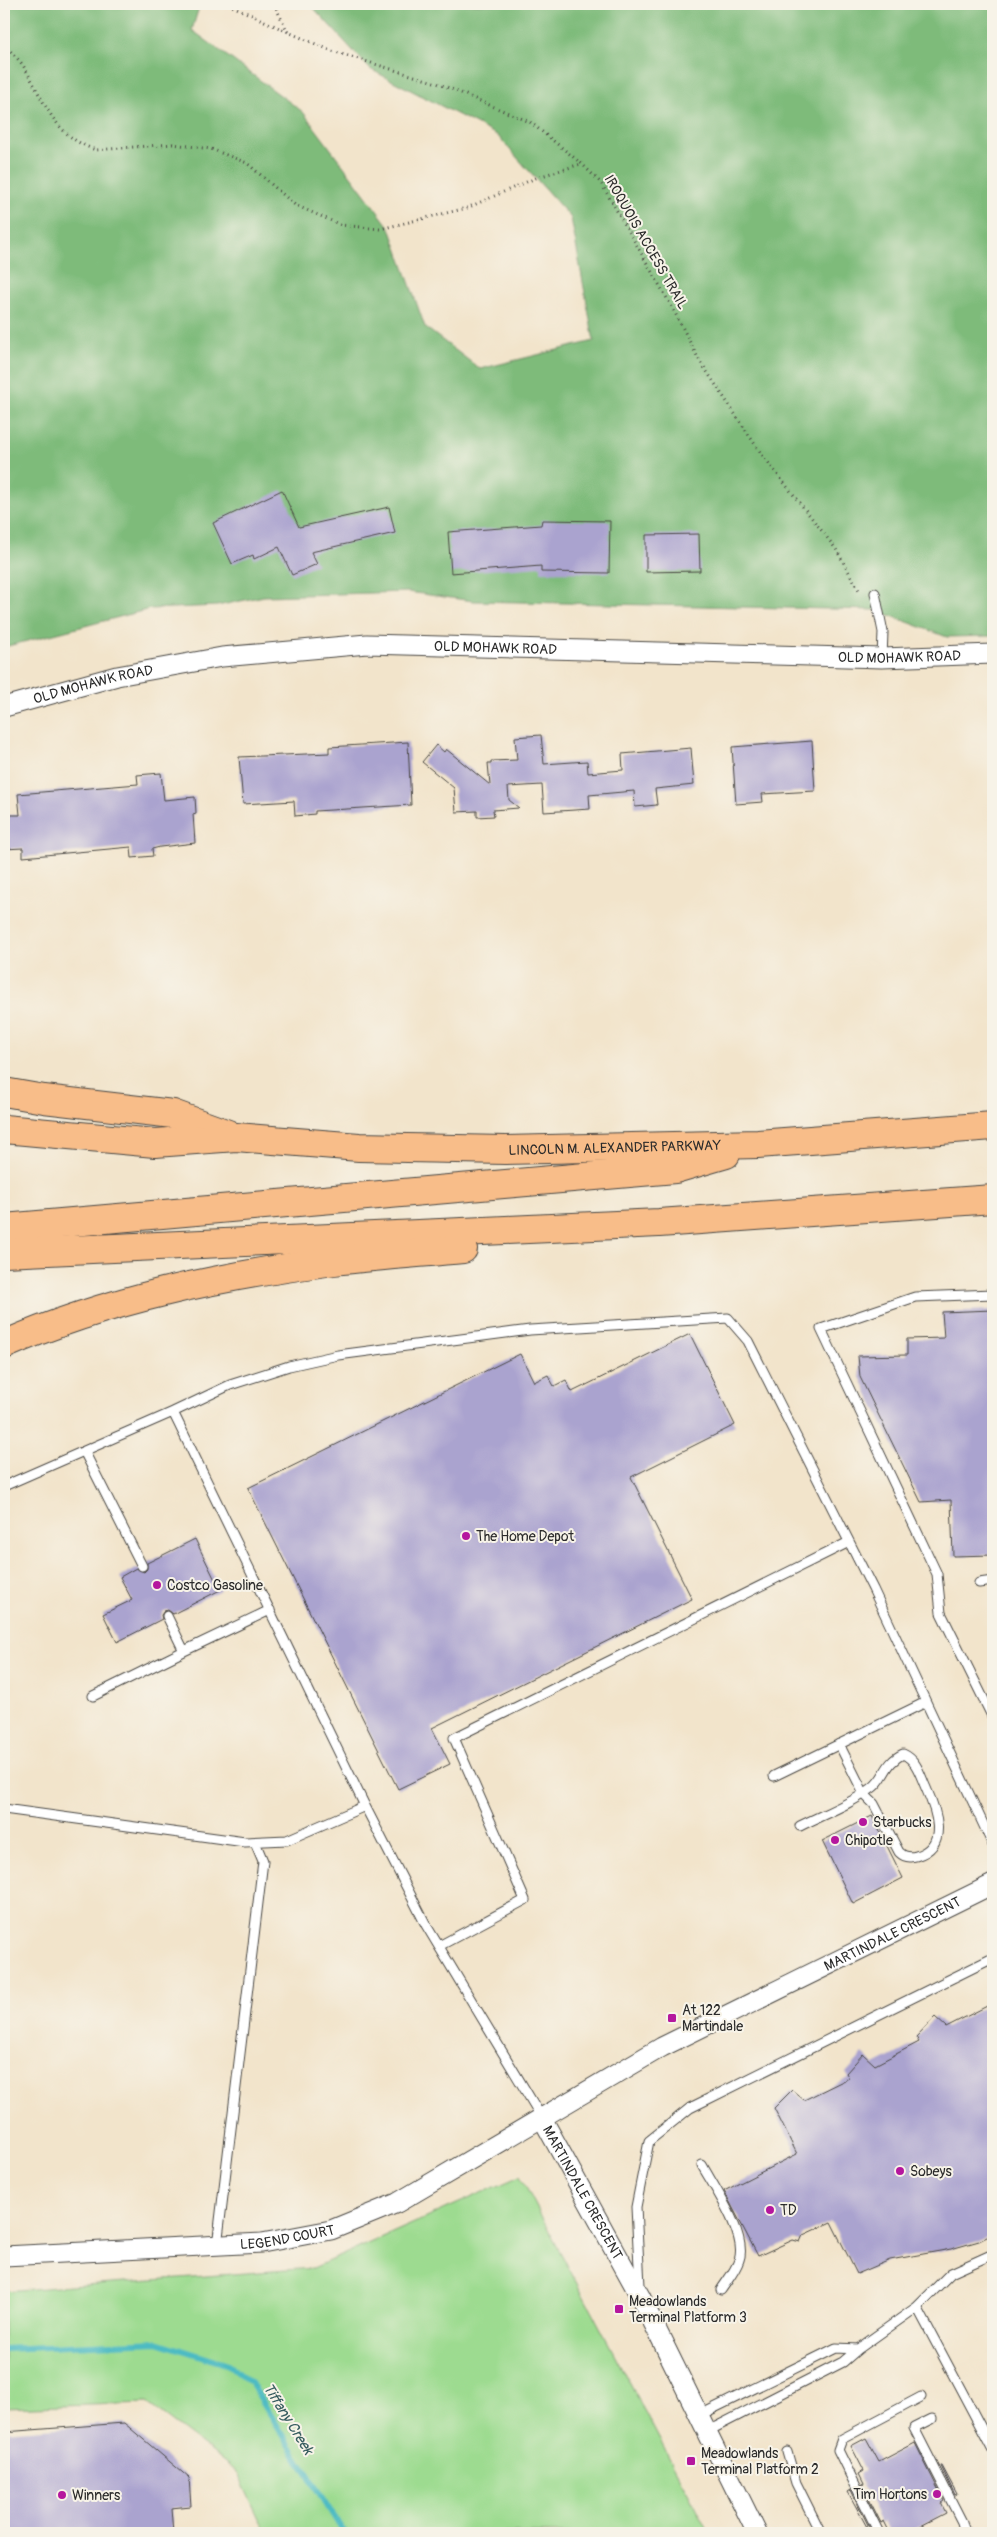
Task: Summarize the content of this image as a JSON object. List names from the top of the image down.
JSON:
{
  "streets": {
    "highway": ["LINCOLN M. ALEXANDER PARKWAY"],
    "street": ["OLD MOHAWK ROAD", "MARTINDALE CRESCENT", "LEGEND COURT"],
    "path": ["IROQUOIS ACCESS TRAIL"]
  },
  "crossings": [
    ["MARTINDALE CRESCENT", "LEGEND COURT"]
  ],
  "water": ["Tiffany Creek"],
  "places": {
    "other": [
      "The Home Depot",
      "Costco Gasoline",
      "Starbucks",
      "Chipotle",
      "Sobeys",
      "TD",
      "Tim Hortons",
      "Winners"
    ],
    "transit": ["At 122 Martindale", "Meadowlands Terminal Platform 3", "Meadowlands Terminal Platform 2"]
  }
}
